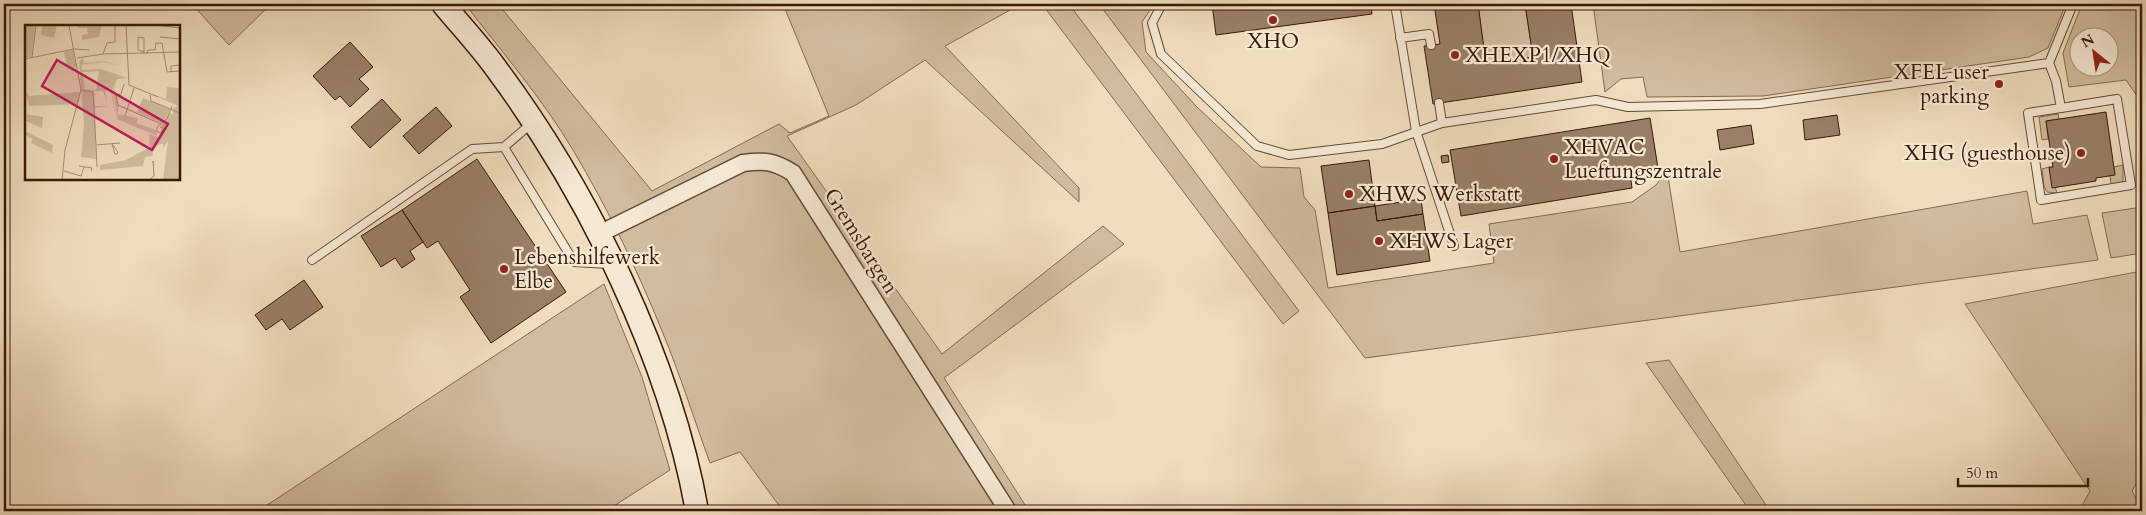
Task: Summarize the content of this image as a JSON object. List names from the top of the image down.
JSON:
{
  "streets": {
    "street": ["Gremsbargen"]
  },
  "places": [
    "XHO",
    "XHEXP1/XHQ",
    "XFEL user parking",
    "XHG (guesthouse)",
    "XHVAC Lueftungszentrale",
    "XHWS Werkstatt",
    "XHWS Lager",
    "Lebenshilfewerk Elbe"
  ],
  "scale_bar": "50 m",
  "north": "top left"
}
